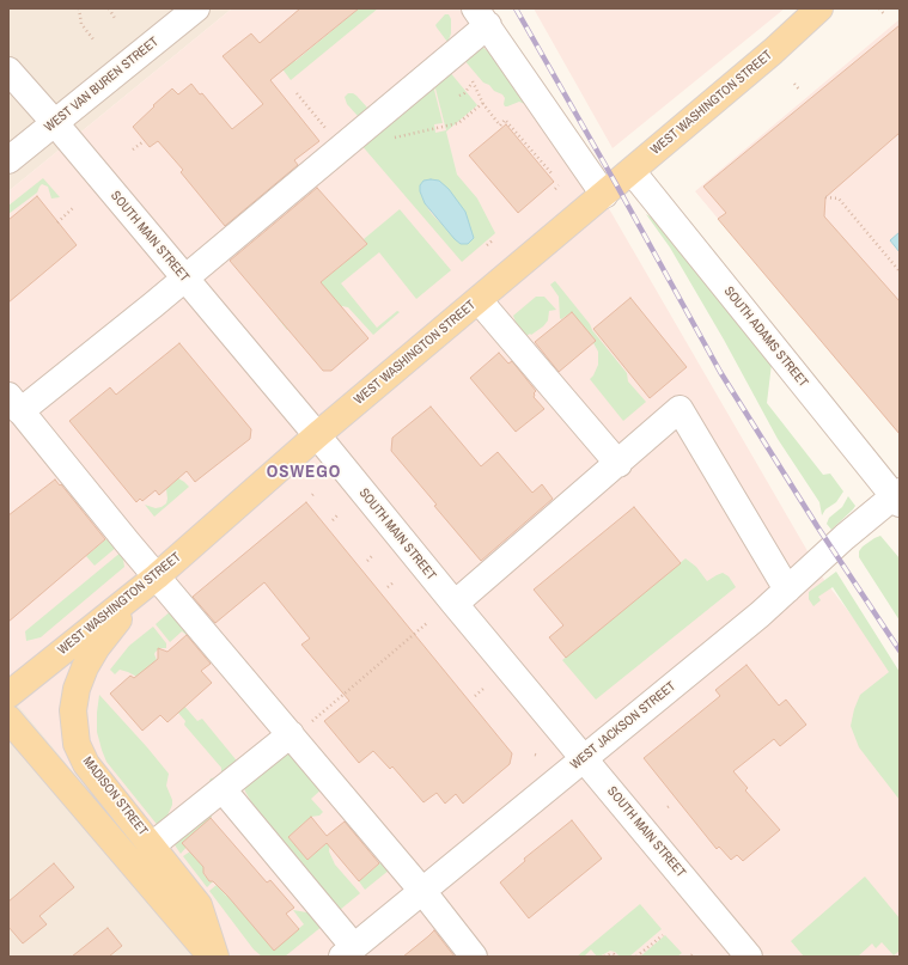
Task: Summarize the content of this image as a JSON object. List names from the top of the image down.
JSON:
{
  "streets": {
    "main road": ["WEST WASHINGTON STREET", "MADISON STREET"],
    "street": [
      "WEST VAN BUREN STREET",
      "SOUTH MAIN STREET",
      "SOUTH ADAMS STREET",
      "WEST JACKSON STREET"
    ]
  },
  "crossings": [
    ["WEST VAN BUREN STREET", "SOUTH MAIN STREET"],
    ["WEST WASHINGTON STREET", "SOUTH MAIN STREET"],
    ["WEST WASHINGTON STREET", "SOUTH ADAMS STREET"],
    ["WEST WASHINGTON STREET", "MADISON STREET"],
    ["SOUTH MAIN STREET", "WEST JACKSON STREET"],
    ["SOUTH ADAMS STREET", "WEST JACKSON STREET"]
  ],
  "districts": ["OSWEGO"]
}
